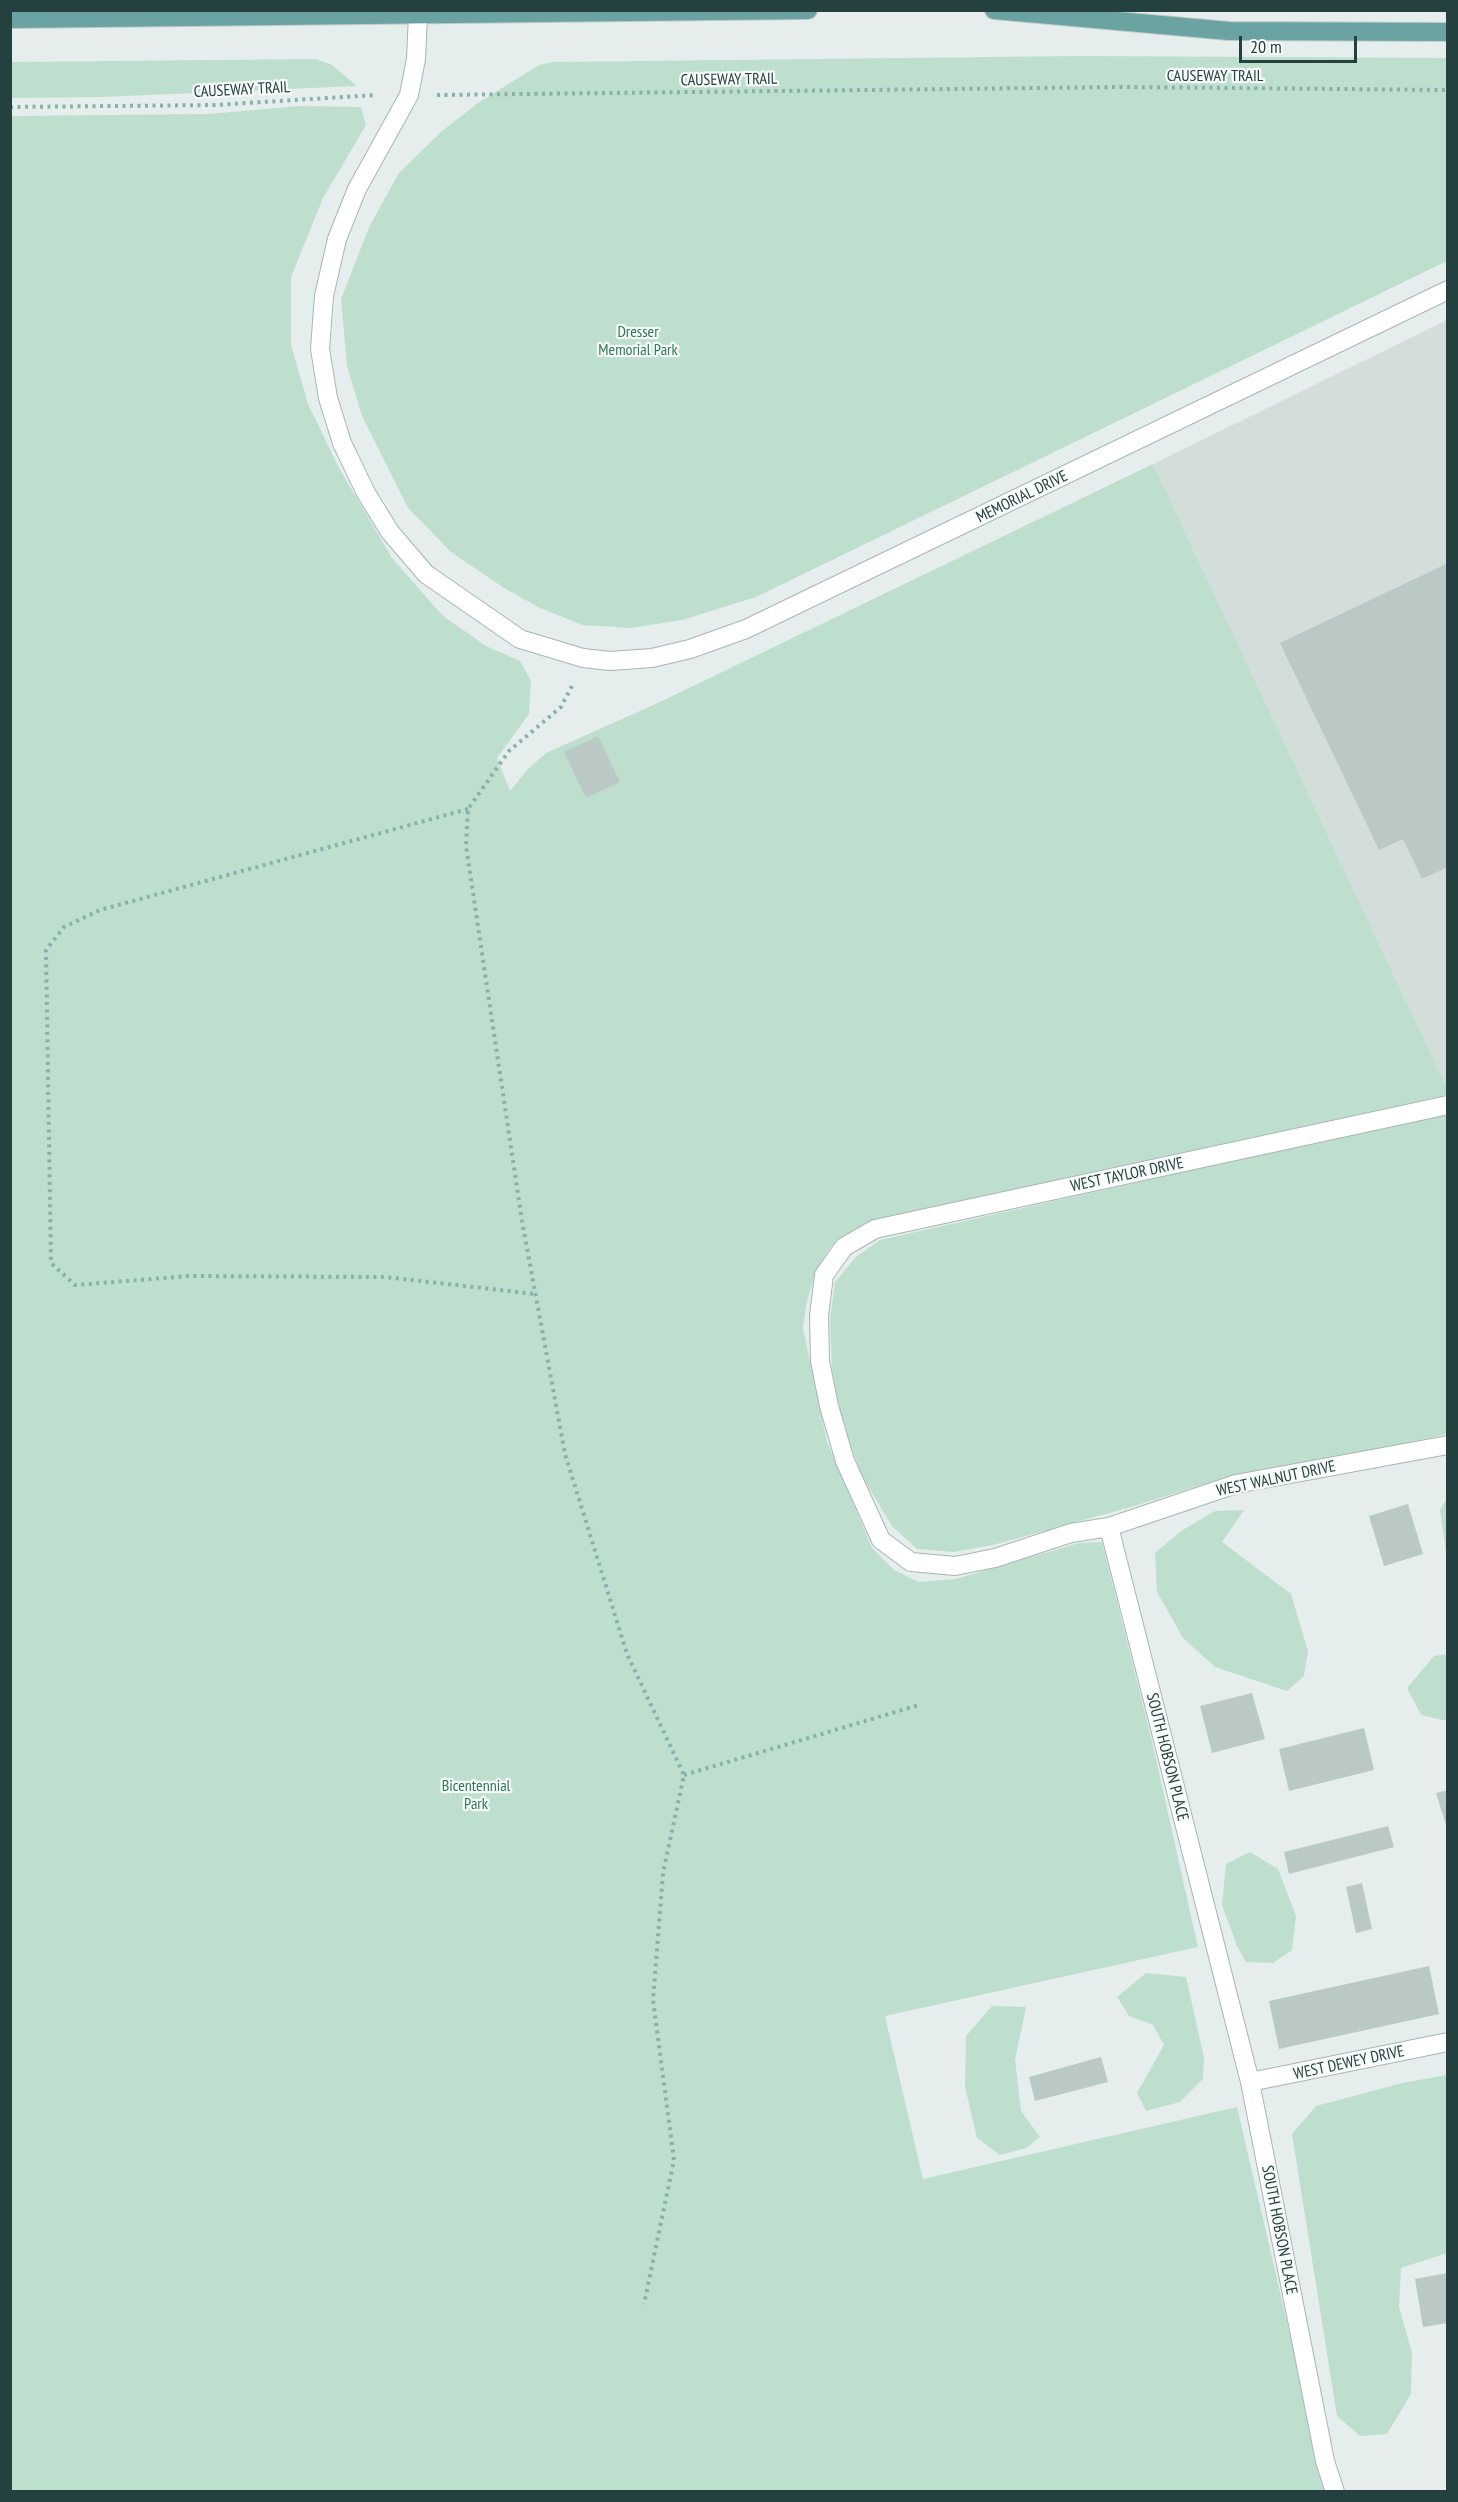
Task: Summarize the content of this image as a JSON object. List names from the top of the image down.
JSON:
{
  "streets": {
    "street": [
      "MEMORIAL DRIVE",
      "WEST TAYLOR DRIVE",
      "WEST WALNUT DRIVE",
      "SOUTH HOBSON PLACE",
      "WEST DEWEY DRIVE"
    ],
    "path": ["CAUSEWAY TRAIL"]
  },
  "crossings": [
    ["CAUSEWAY TRAIL", "MEMORIAL DRIVE"],
    ["WEST TAYLOR DRIVE", "WEST WALNUT DRIVE"],
    ["WEST TAYLOR DRIVE", "SOUTH HOBSON PLACE"],
    ["WEST WALNUT DRIVE", "SOUTH HOBSON PLACE"],
    ["SOUTH HOBSON PLACE", "WEST DEWEY DRIVE"]
  ],
  "parks": ["Dresser Memorial Park", "Bicentennial Park"],
  "scale_bar": "20 m"
}
